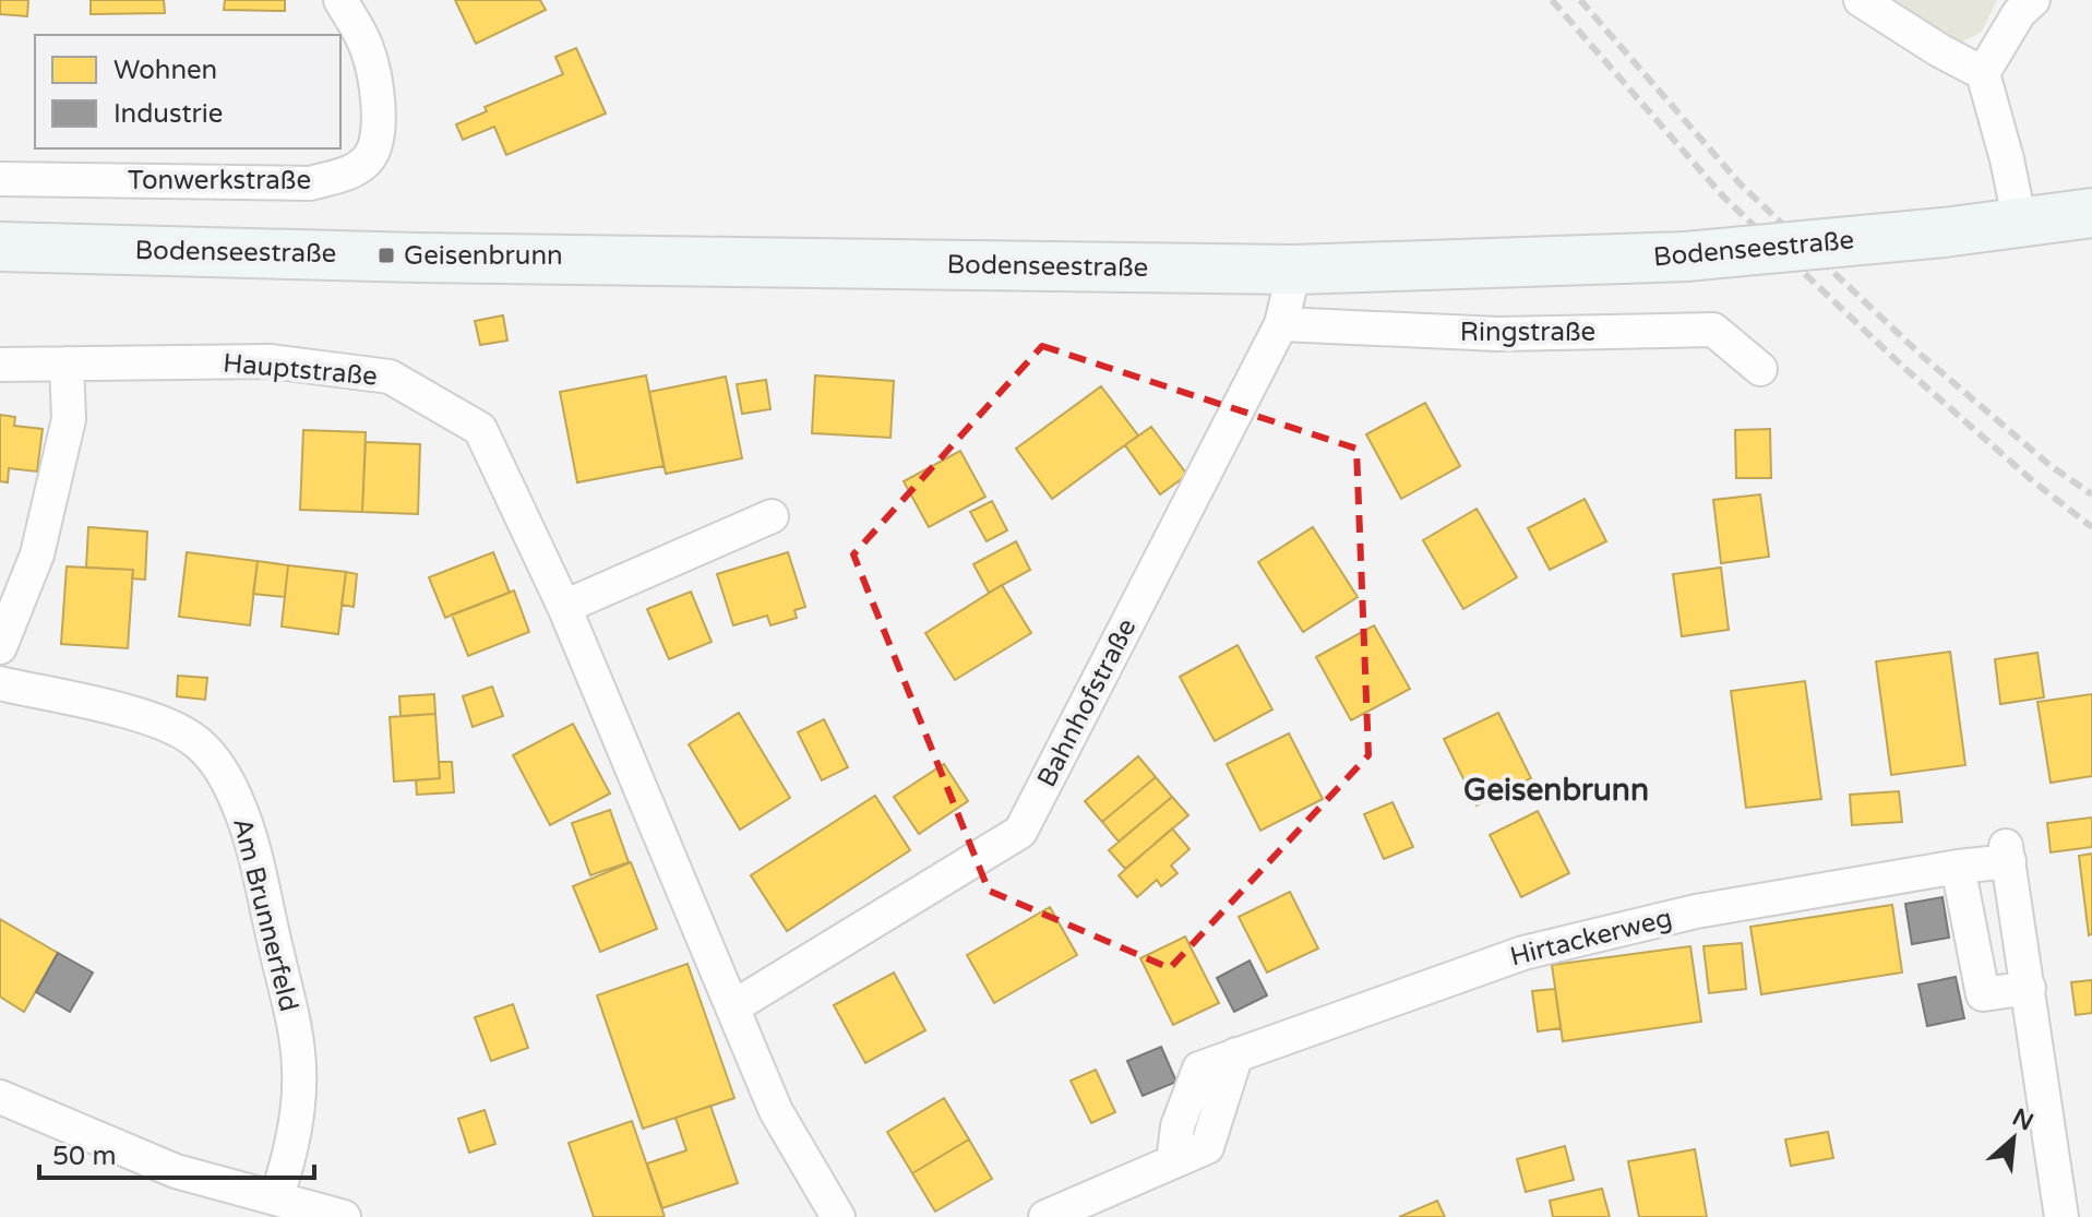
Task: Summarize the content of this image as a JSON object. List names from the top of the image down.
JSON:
{
  "streets": {
    "main road": ["Bodenseestraße"],
    "street": [
      "Tonwerkstraße",
      "Ringstraße",
      "Hauptstraße",
      "Bahnhofstraße",
      "Am Brunnerfeld",
      "Hirtackerweg"
    ]
  },
  "crossings": [
    ["Bodenseestraße", "Bahnhofstraße"],
    ["Ringstraße", "Bahnhofstraße"],
    ["Hauptstraße", "Bahnhofstraße"]
  ],
  "districts": ["Geisenbrunn"],
  "places": {
    "transit": ["Geisenbrunn"]
  },
  "legend": ["Wohnen", "Industrie"],
  "scale_bar": "50 m",
  "north": "top right"
}
